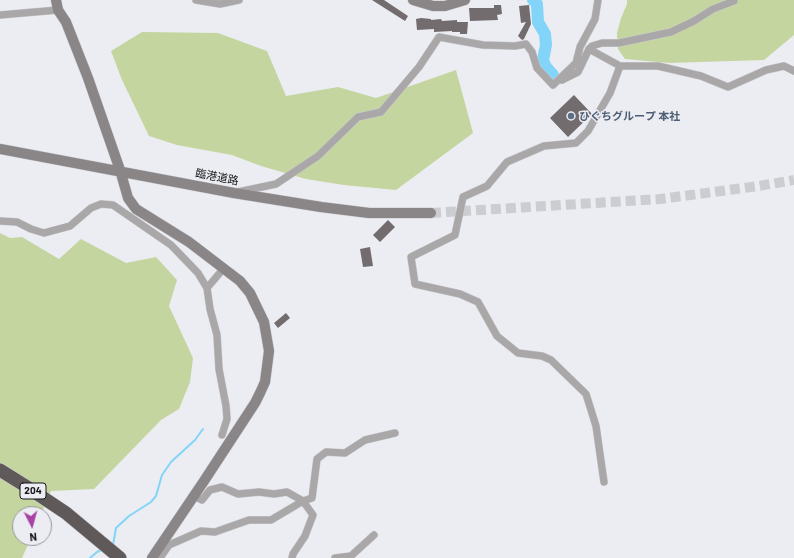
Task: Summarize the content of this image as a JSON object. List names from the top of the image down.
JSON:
{
  "streets": {
    "highway": ["204"],
    "street": ["臨港道路"]
  },
  "places": ["ひぐちグループ 本社"],
  "north": "bottom"
}
